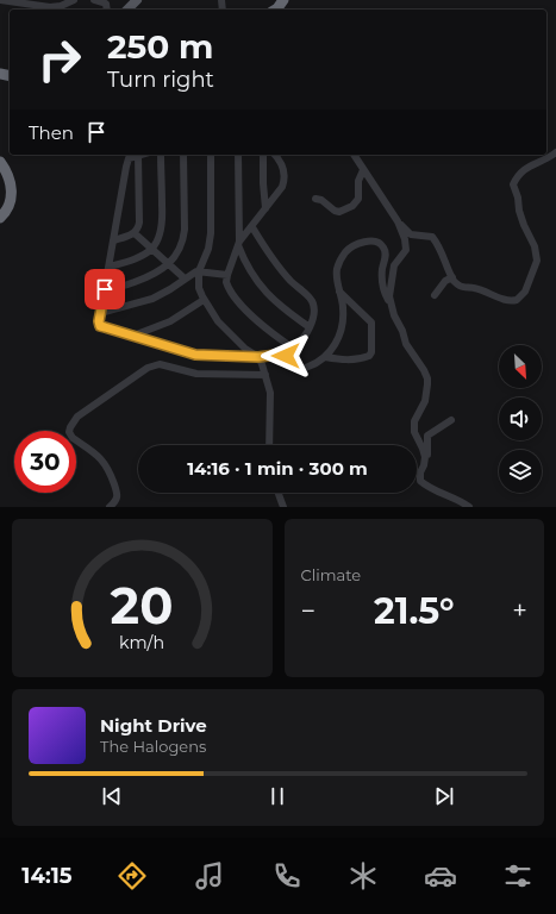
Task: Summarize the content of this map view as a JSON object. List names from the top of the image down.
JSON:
{
  "north": "bottom right",
  "page": {
    "turn": ["250 m", "Turn right"],
    "then": "Then",
    "limit": "30",
    "trip": "14:16 · 1 min · 300 m",
    "tile": "Climate",
    "heat": ["−", "21.5°", "+"],
    "song": ["Night Drive", "The Halogens"],
    "tabs": "14:15",
    "gauge": ["20", "km/h"]
  }
}
